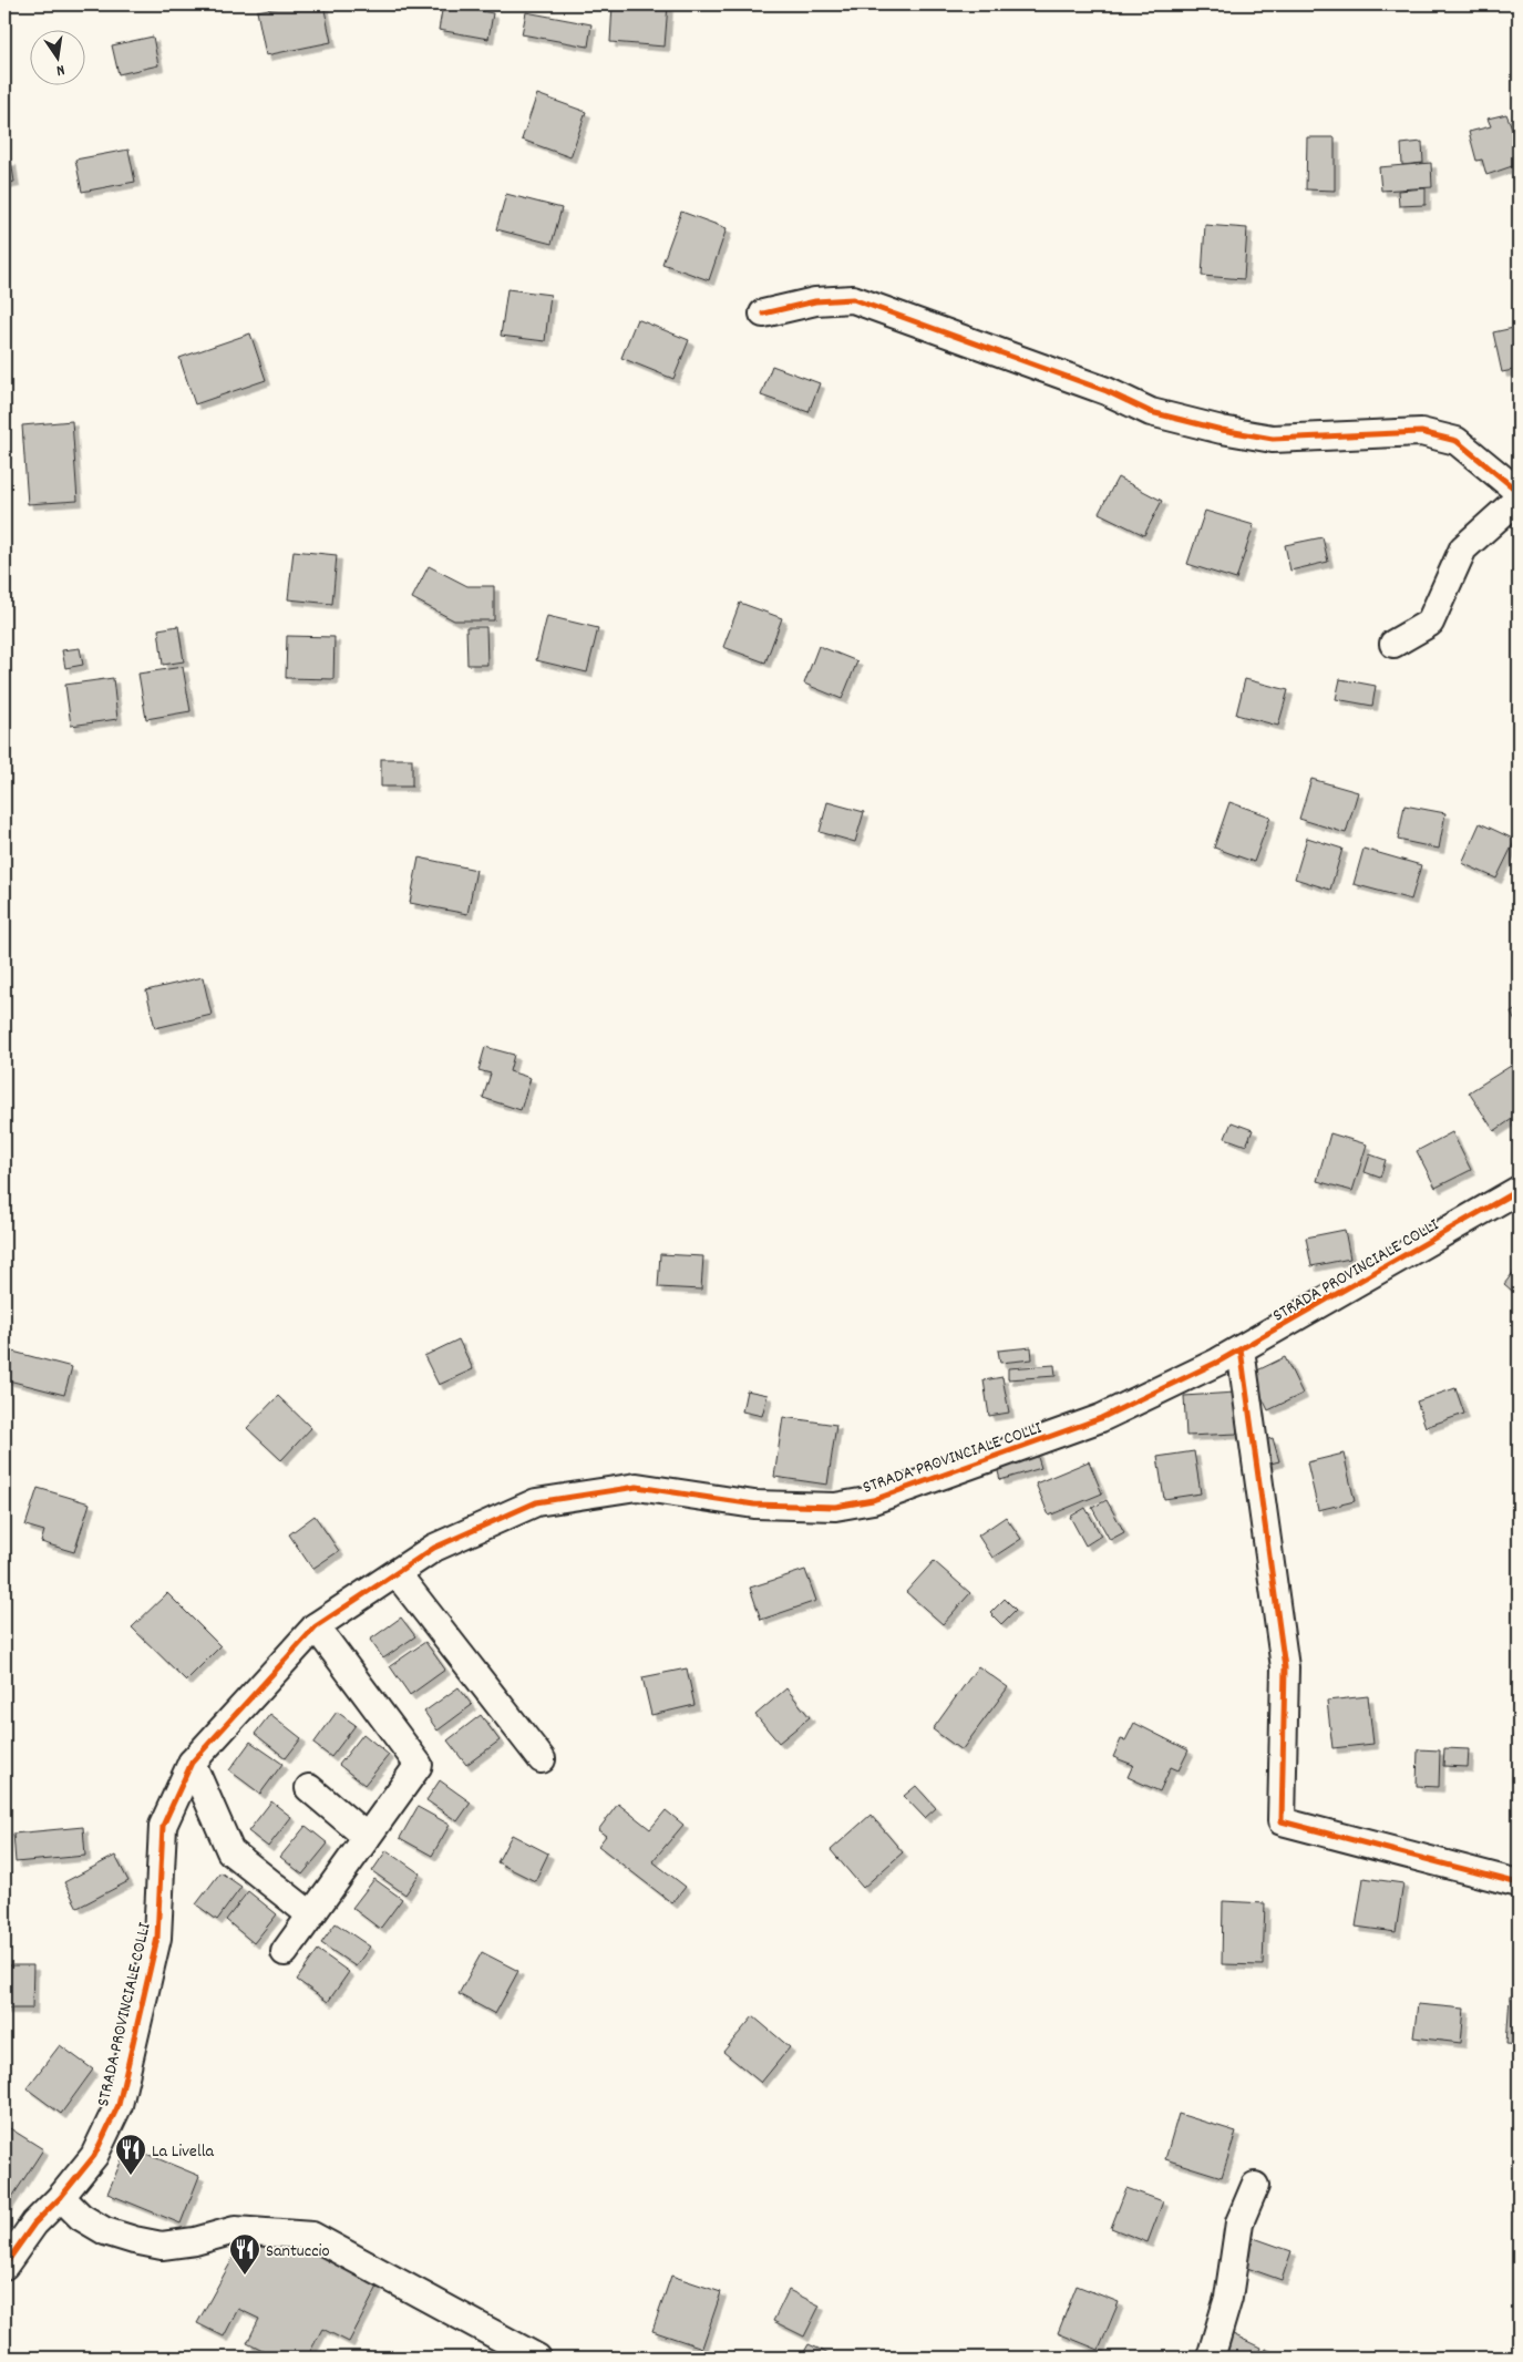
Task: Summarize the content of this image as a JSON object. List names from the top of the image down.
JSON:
{
  "streets": {
    "street": ["STRADA PROVINCIALE COLLI"]
  },
  "places": {
    "restaurant": ["La Livella", "Santuccio"]
  },
  "north": "bottom"
}
